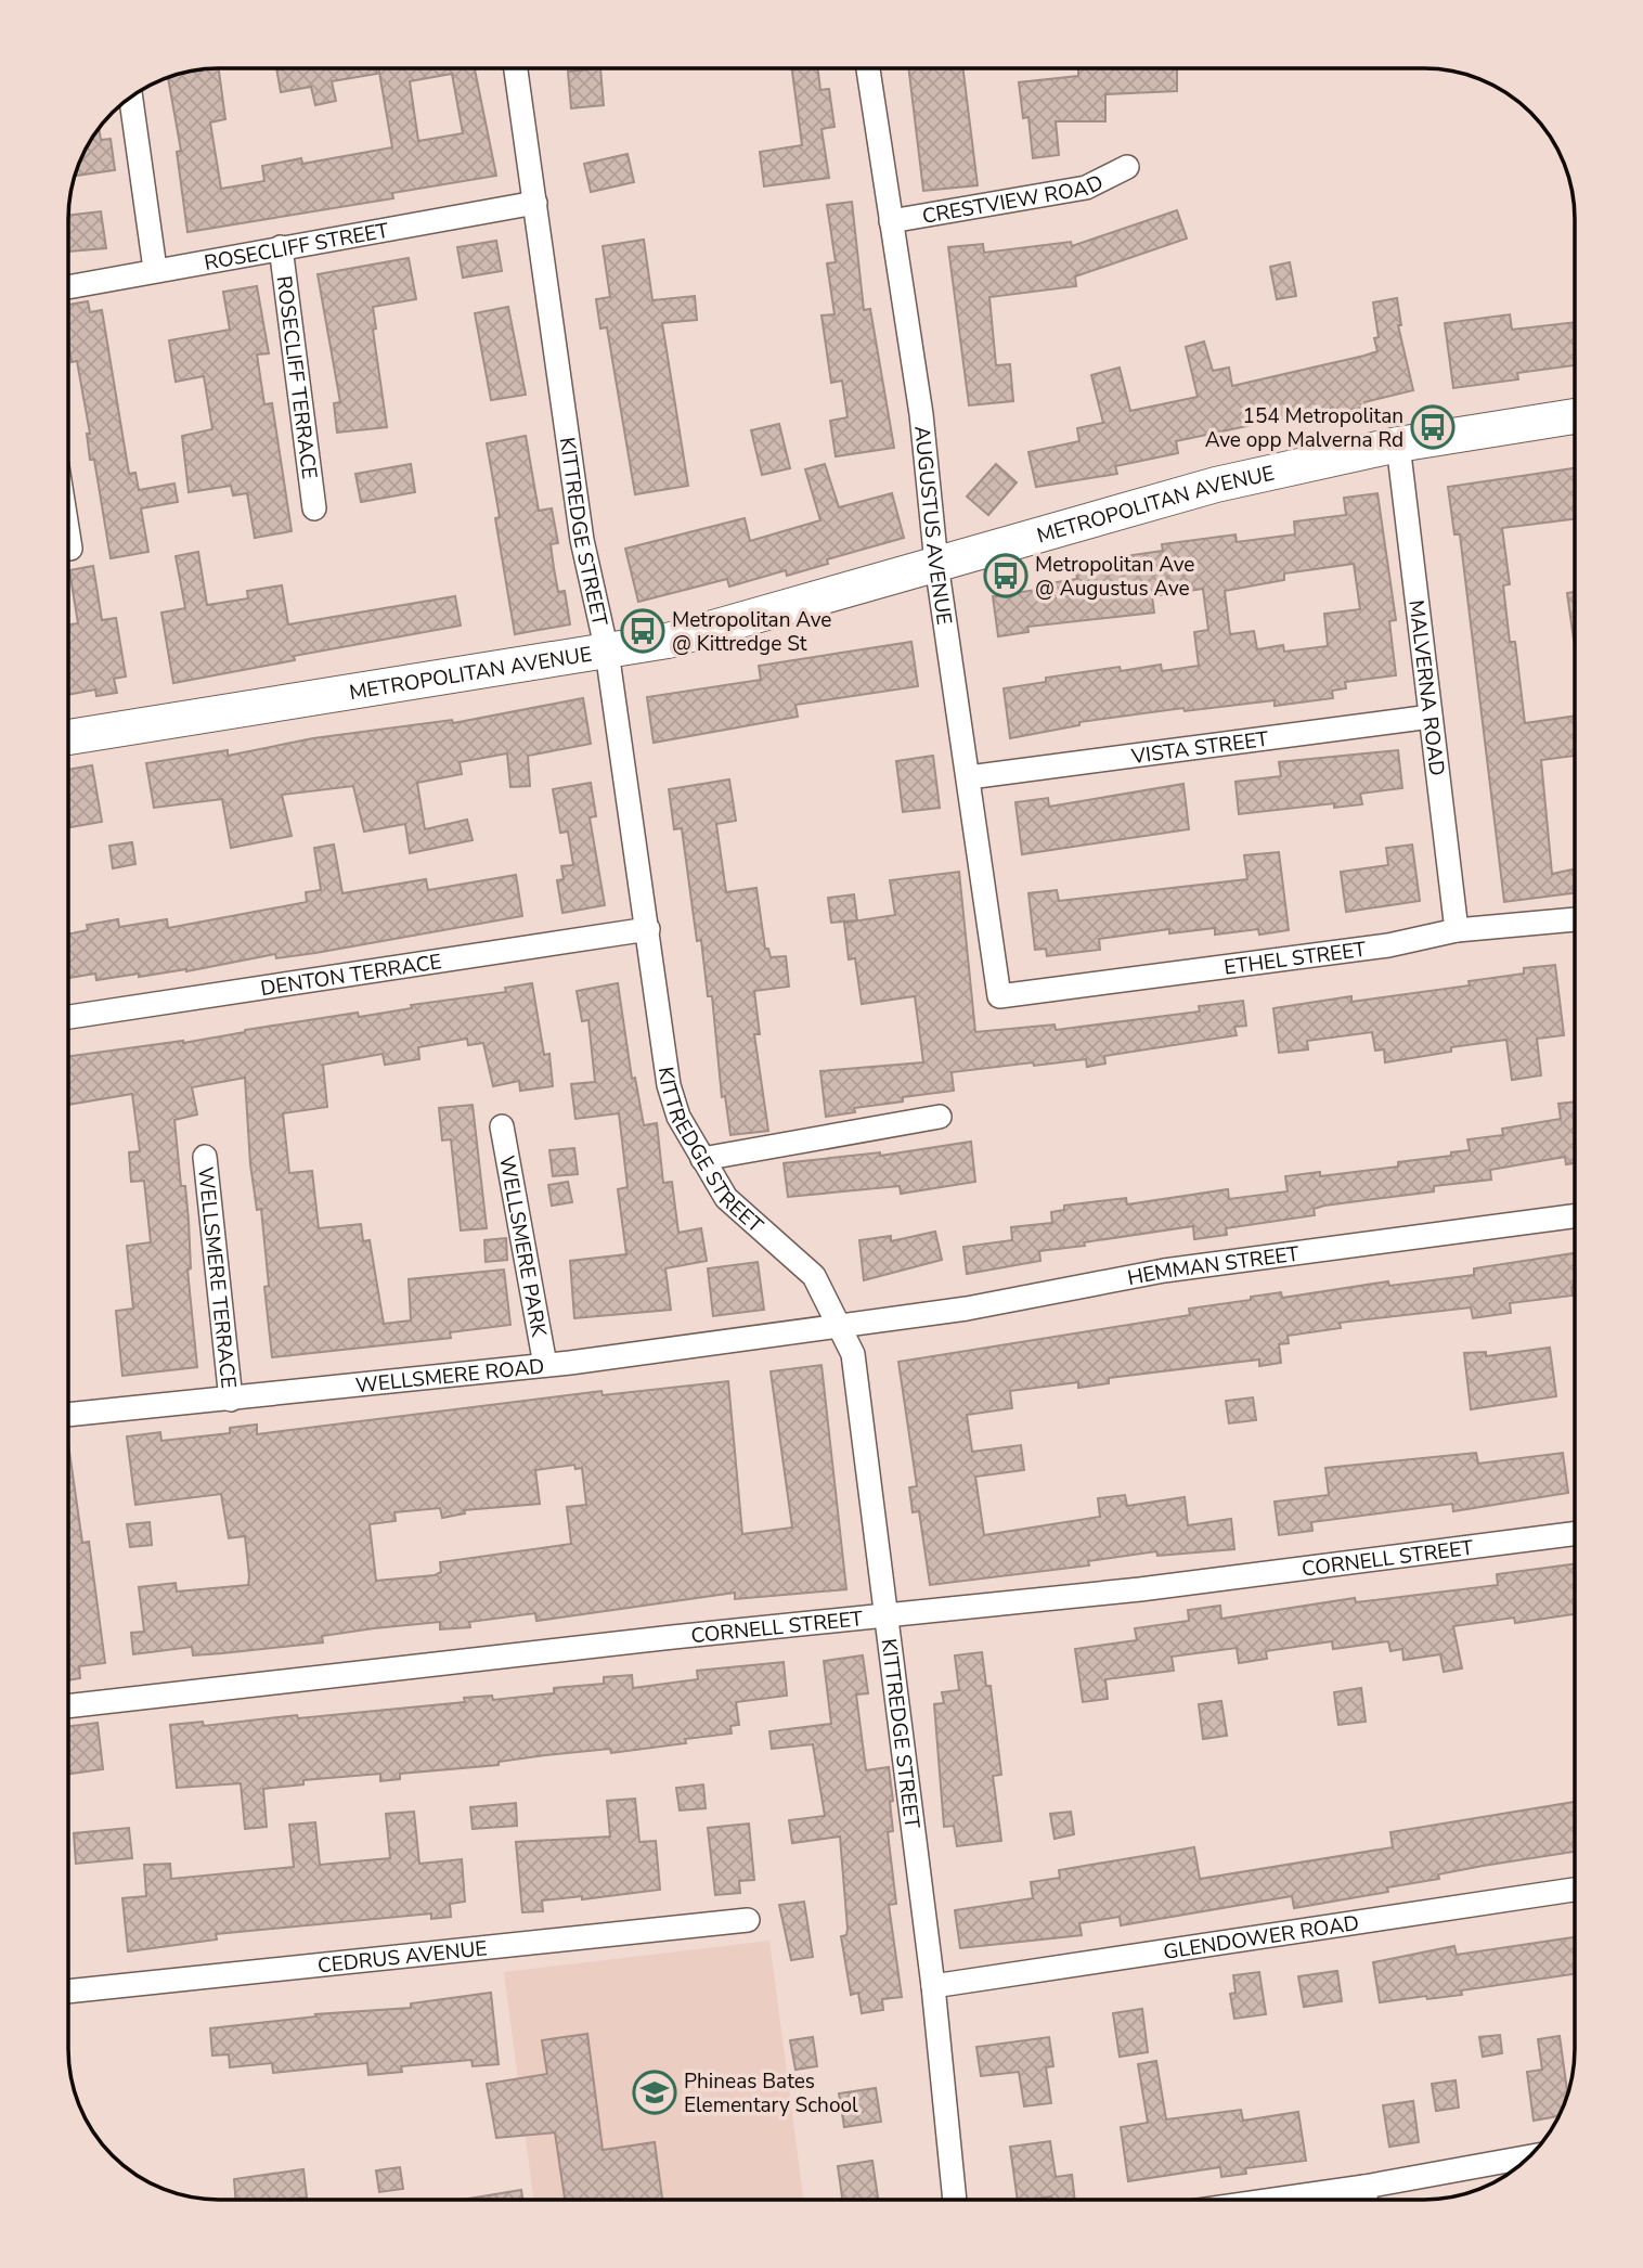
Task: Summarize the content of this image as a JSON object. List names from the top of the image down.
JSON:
{
  "streets": {
    "street": [
      "CRESTVIEW ROAD",
      "ROSECLIFF STREET",
      "ROSECLIFF TERRACE",
      "METROPOLITAN AVENUE",
      "AUGUSTUS AVENUE",
      "KITTREDGE STREET",
      "MALVERNA ROAD",
      "VISTA STREET",
      "ETHEL STREET",
      "DENTON TERRACE",
      "WELLSMERE PARK",
      "HEMMAN STREET",
      "WELLSMERE TERRACE",
      "WELLSMERE ROAD",
      "CORNELL STREET",
      "GLENDOWER ROAD",
      "CEDRUS AVENUE"
    ]
  },
  "crossings": [
    ["CRESTVIEW ROAD", "AUGUSTUS AVENUE"],
    ["ROSECLIFF STREET", "ROSECLIFF TERRACE"],
    ["ROSECLIFF STREET", "KITTREDGE STREET"],
    ["METROPOLITAN AVENUE", "AUGUSTUS AVENUE"],
    ["METROPOLITAN AVENUE", "KITTREDGE STREET"],
    ["METROPOLITAN AVENUE", "MALVERNA ROAD"],
    ["AUGUSTUS AVENUE", "VISTA STREET"],
    ["AUGUSTUS AVENUE", "ETHEL STREET"],
    ["KITTREDGE STREET", "DENTON TERRACE"],
    ["KITTREDGE STREET", "HEMMAN STREET"],
    ["KITTREDGE STREET", "WELLSMERE ROAD"],
    ["KITTREDGE STREET", "CORNELL STREET"],
    ["KITTREDGE STREET", "GLENDOWER ROAD"],
    ["MALVERNA ROAD", "VISTA STREET"],
    ["MALVERNA ROAD", "ETHEL STREET"],
    ["WELLSMERE PARK", "WELLSMERE ROAD"],
    ["HEMMAN STREET", "WELLSMERE ROAD"],
    ["WELLSMERE TERRACE", "WELLSMERE ROAD"]
  ],
  "places": {
    "bus stop": ["154 Metropolitan Ave opp Malverna Rd", "Metropolitan Ave @ Augustus Ave", "Metropolitan Ave @ Kittredge St"],
    "school or university": ["Phineas Bates Elementary School"]
  }
}
